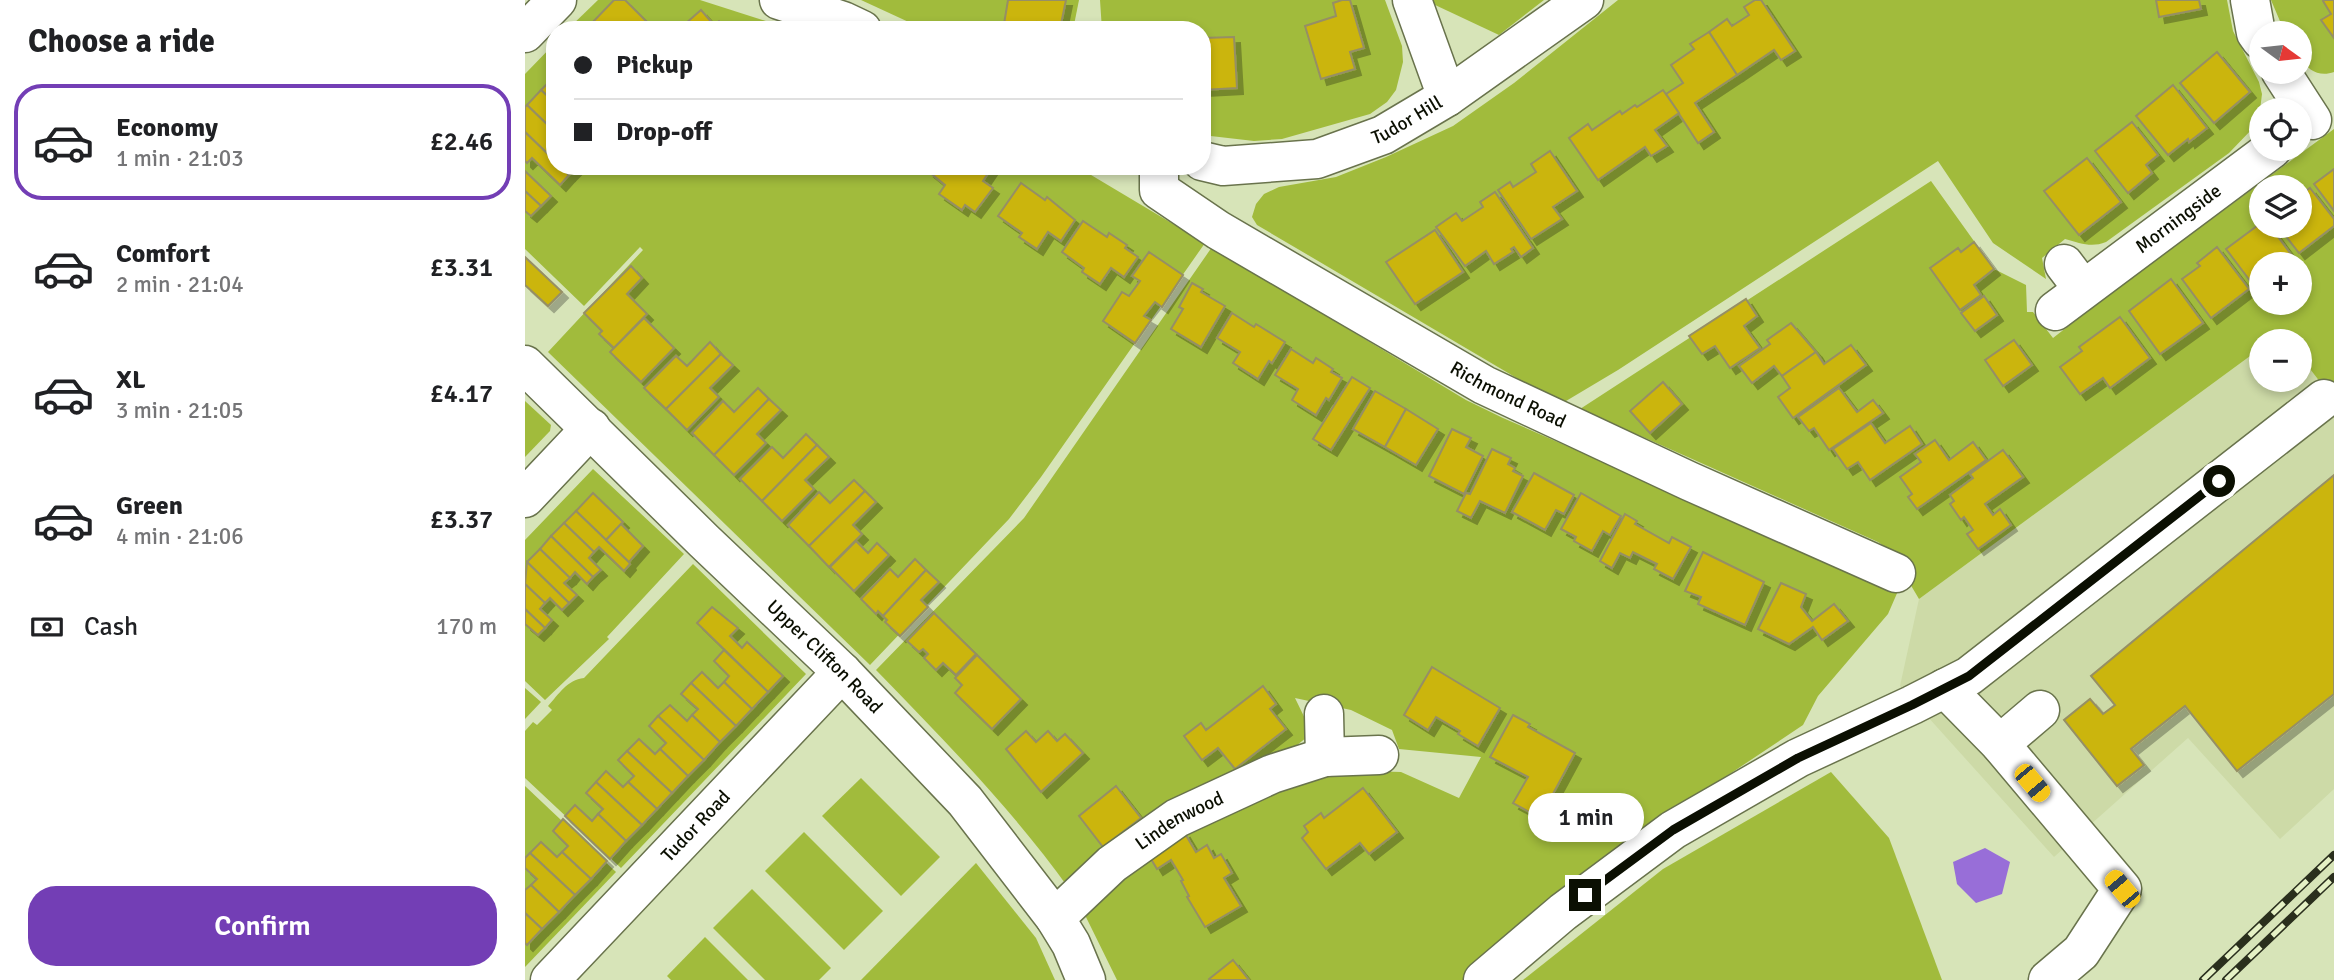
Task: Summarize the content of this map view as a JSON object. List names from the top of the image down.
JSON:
{
  "streets": {
    "street": [
      "Tudor Hill",
      "Morningside",
      "Richmond Road",
      "Upper Clifton Road",
      "Lindenwood",
      "Tudor Road"
    ]
  },
  "crossings": [
    ["Upper Clifton Road", "Lindenwood"],
    ["Upper Clifton Road", "Tudor Road"]
  ],
  "north": "right",
  "page": {
    "heading": "Choose a ride",
    "map_buttons": ["+", "−"],
    "banner": ["Pickup", "Drop-off"],
    "list": [
      {
        "name": "Economy",
        "note": "1 min · 21:03",
        "value": "£2.46"
      },
      {
        "name": "Comfort",
        "note": "2 min · 21:04",
        "value": "£3.31"
      },
      {
        "name": "XL",
        "note": "3 min · 21:05",
        "value": "£4.17"
      },
      {
        "name": "Green",
        "note": "4 min · 21:06",
        "value": "£3.37"
      }
    ],
    "pay": ["Cash", "170 m"],
    "bubble": "1 min",
    "buttons": "Confirm"
  }
}
